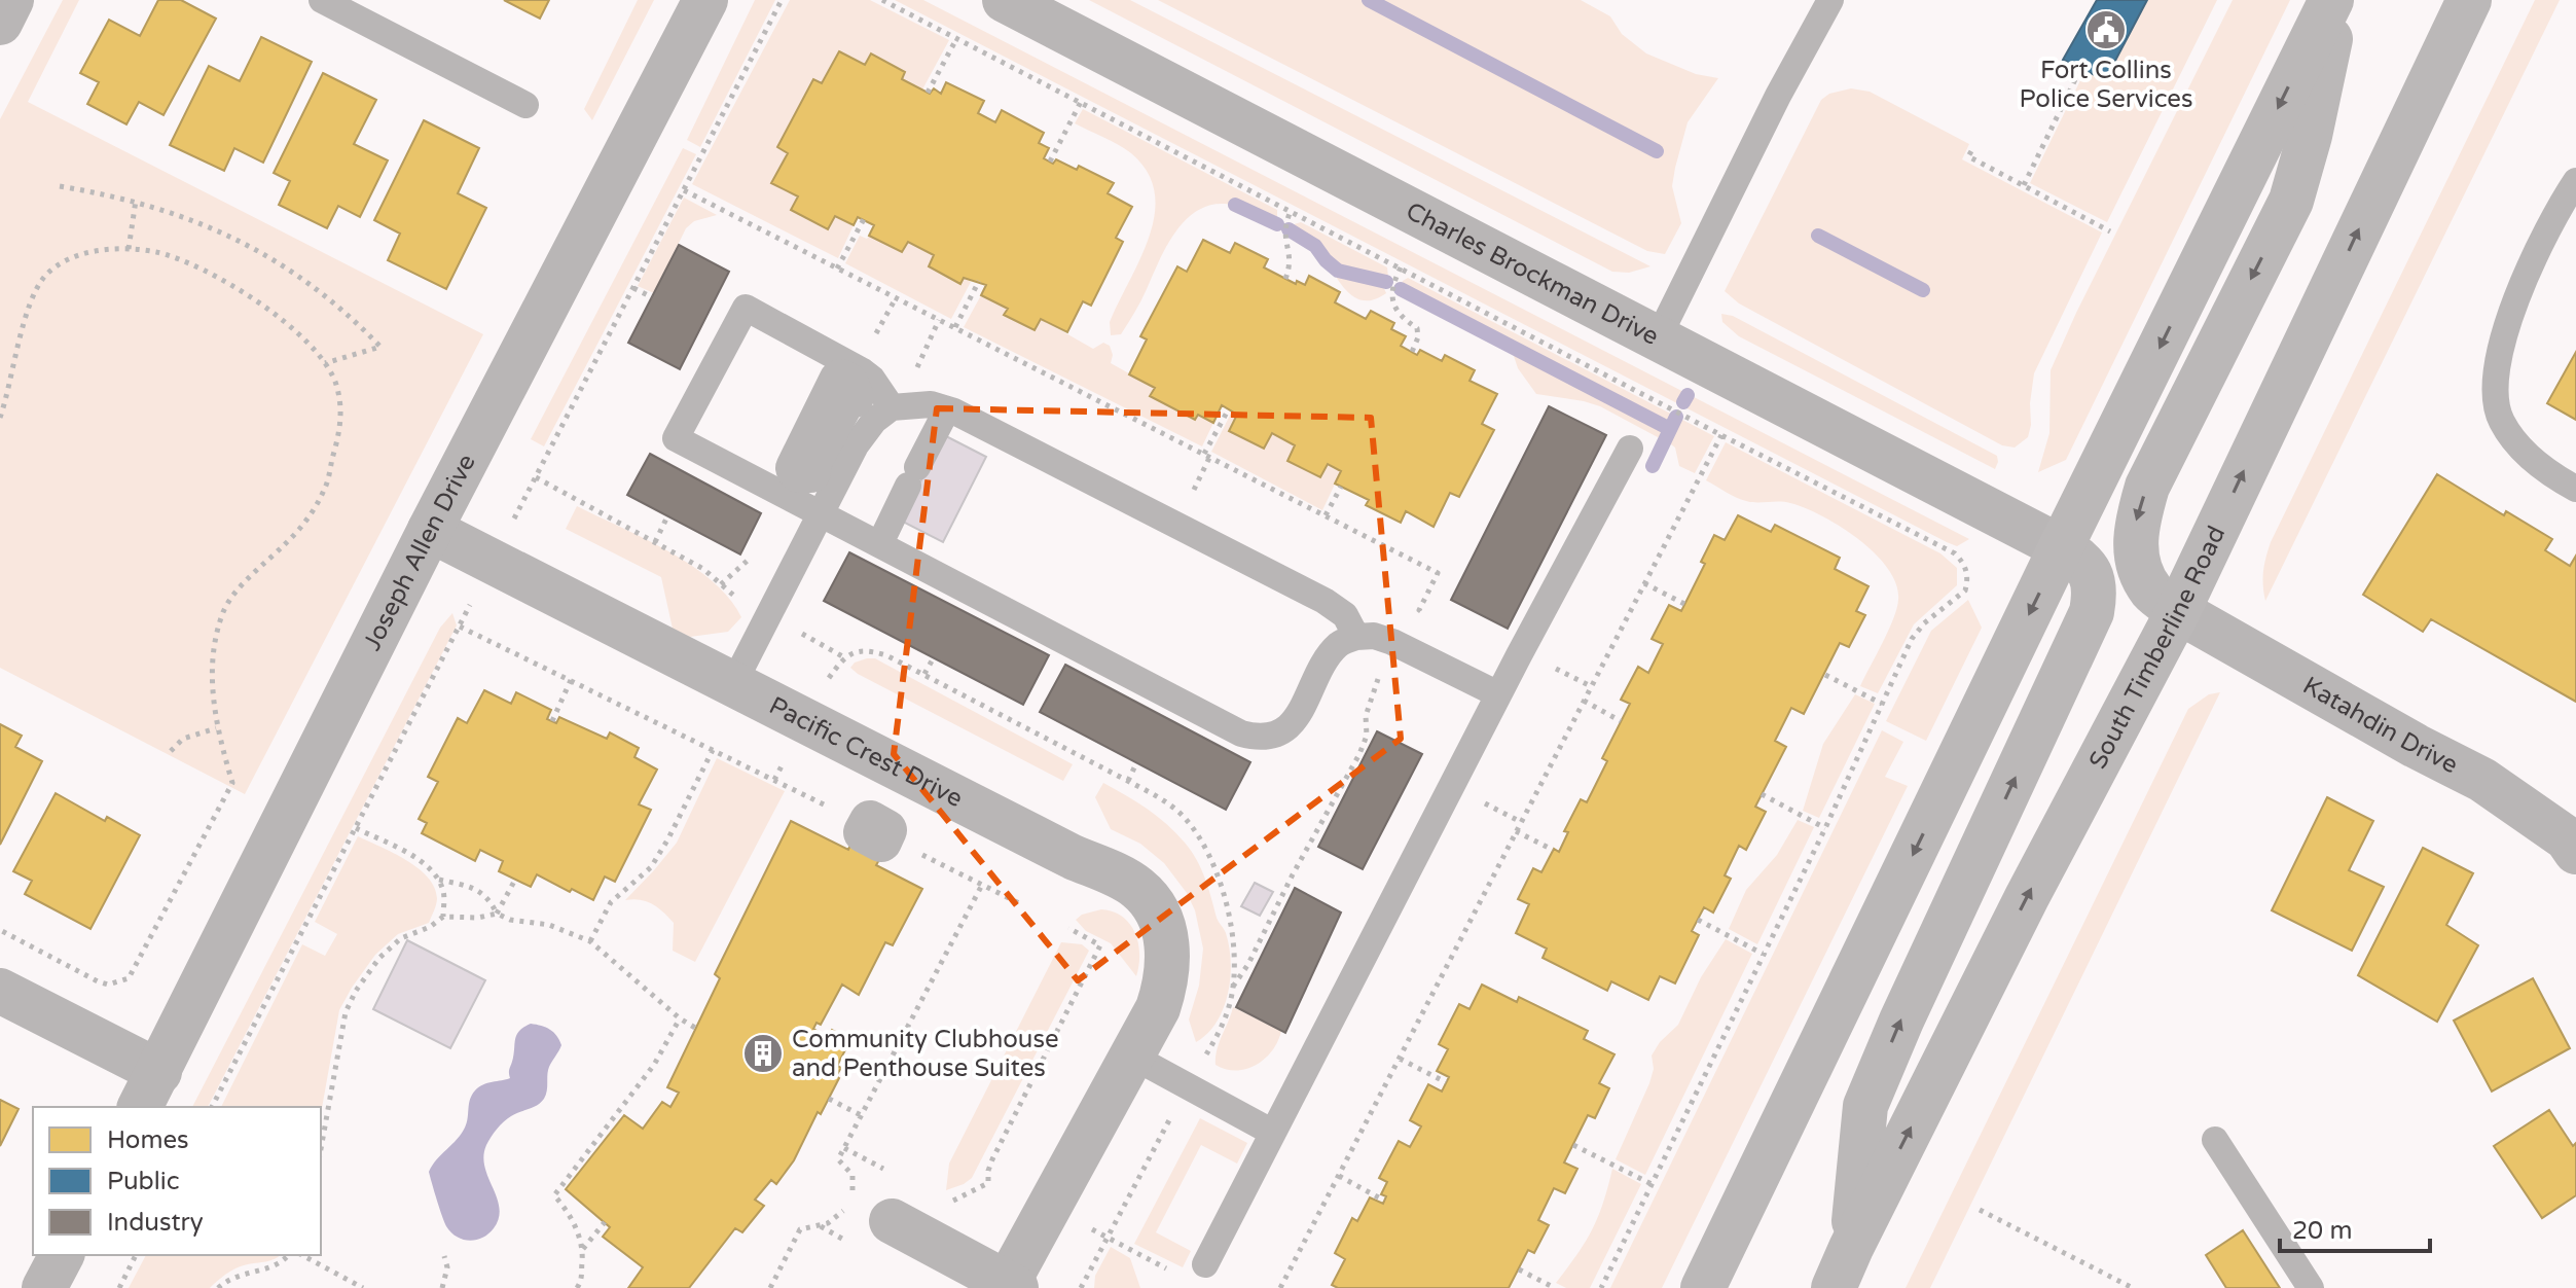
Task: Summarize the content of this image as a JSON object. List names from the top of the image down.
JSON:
{
  "streets": {
    "main road": ["South Timberline Road"],
    "street": [
      "Charles Brockman Drive",
      "Joseph Allen Drive",
      "Katahdin Drive",
      "Pacific Crest Drive"
    ]
  },
  "crossings": [
    ["Joseph Allen Drive", "Pacific Crest Drive"],
    ["South Timberline Road", "Katahdin Drive"]
  ],
  "places": {
    "public building": ["Fort Collins Police Services"],
    "building": ["Community Clubhouse and Penthouse Suites"]
  },
  "legend": ["Homes", "Public", "Industry"],
  "scale_bar": "20 m"
}
